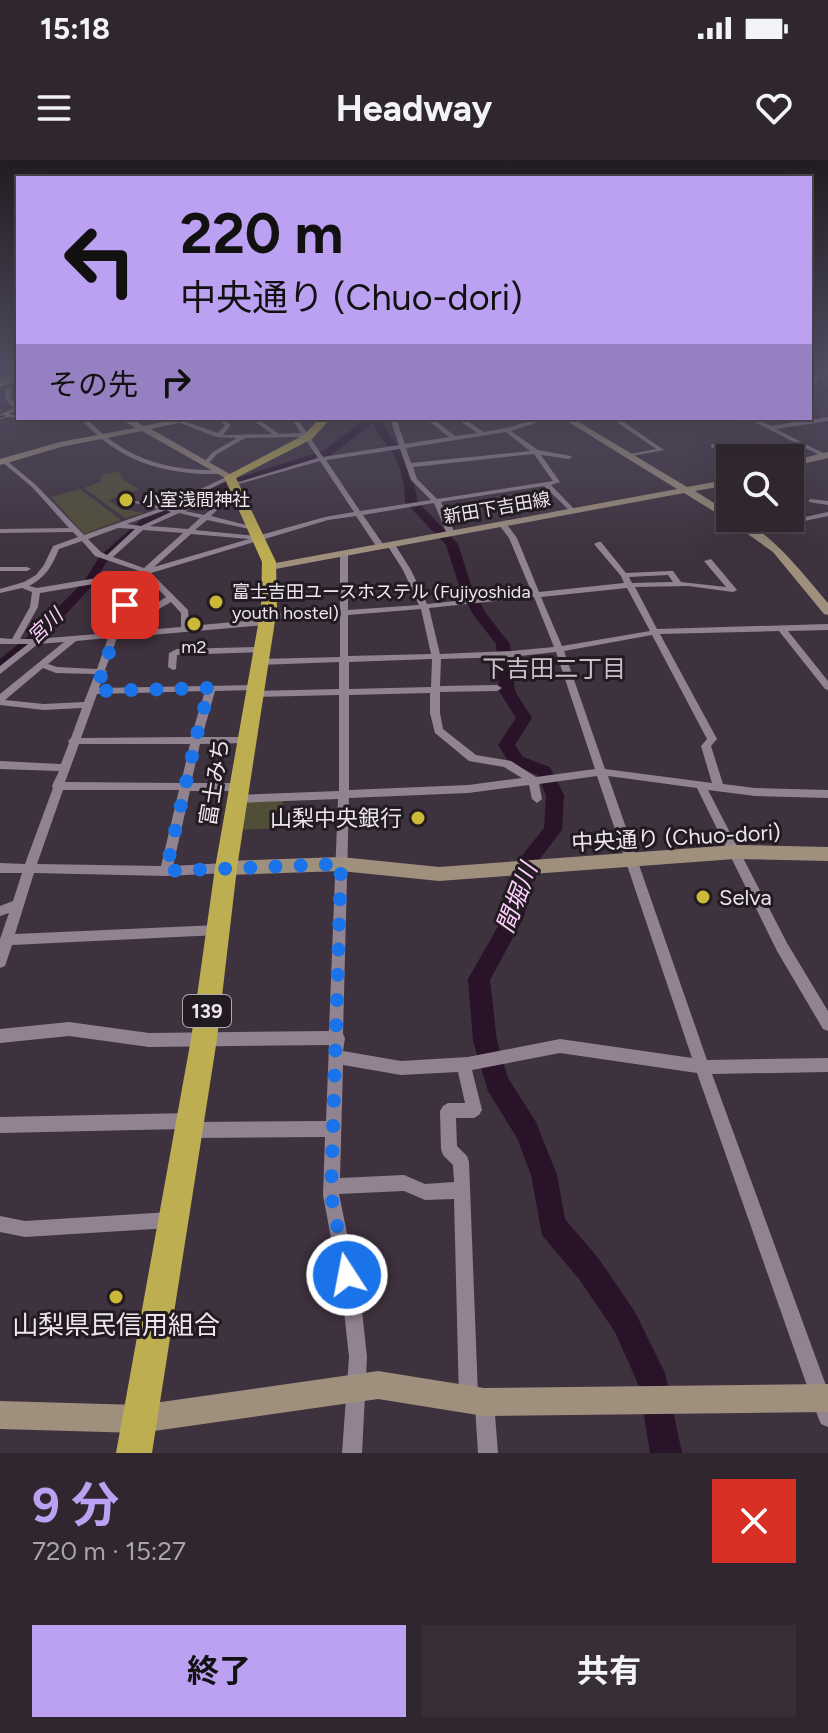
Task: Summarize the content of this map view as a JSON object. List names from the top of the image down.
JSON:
{
  "streets": {
    "highway": ["富士みち", "139"],
    "street": ["新田下吉田線", "中央通り (Chuo-dori)"]
  },
  "crossings": [
    ["新田下吉田線", "富士みち"],
    ["富士みち", "中央通り (Chuo-dori)"]
  ],
  "districts": ["下吉田二丁目"],
  "water": ["宮川", "間堀川"],
  "places": [
    "小室浅間神社",
    "富士吉田ユースホステル (Fujiyoshida youth hostel)",
    "m2",
    "山梨中央銀行",
    "Selva",
    "山梨県民信用組合"
  ],
  "page": {
    "status": "15:18",
    "header": "Headway",
    "turn": ["220 m", "中央通り (Chuo-dori)"],
    "then": "その先",
    "heading": ["9 分", "720 m · 15:27"],
    "buttons": ["終了", "共有"]
  }
}
